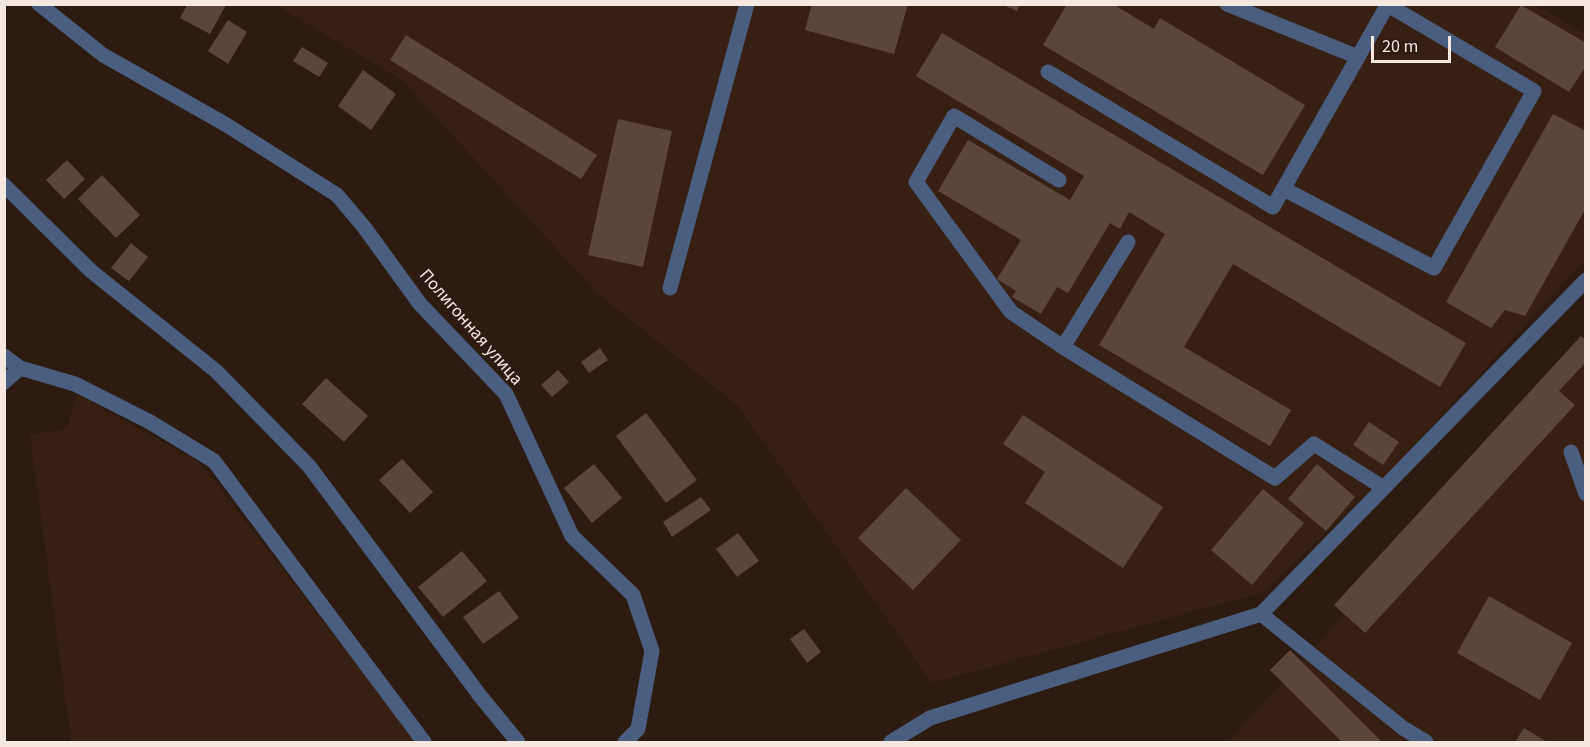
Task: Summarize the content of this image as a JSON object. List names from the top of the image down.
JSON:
{
  "streets": {
    "street": ["Полигонная улица"]
  },
  "scale_bar": "20 m"
}
